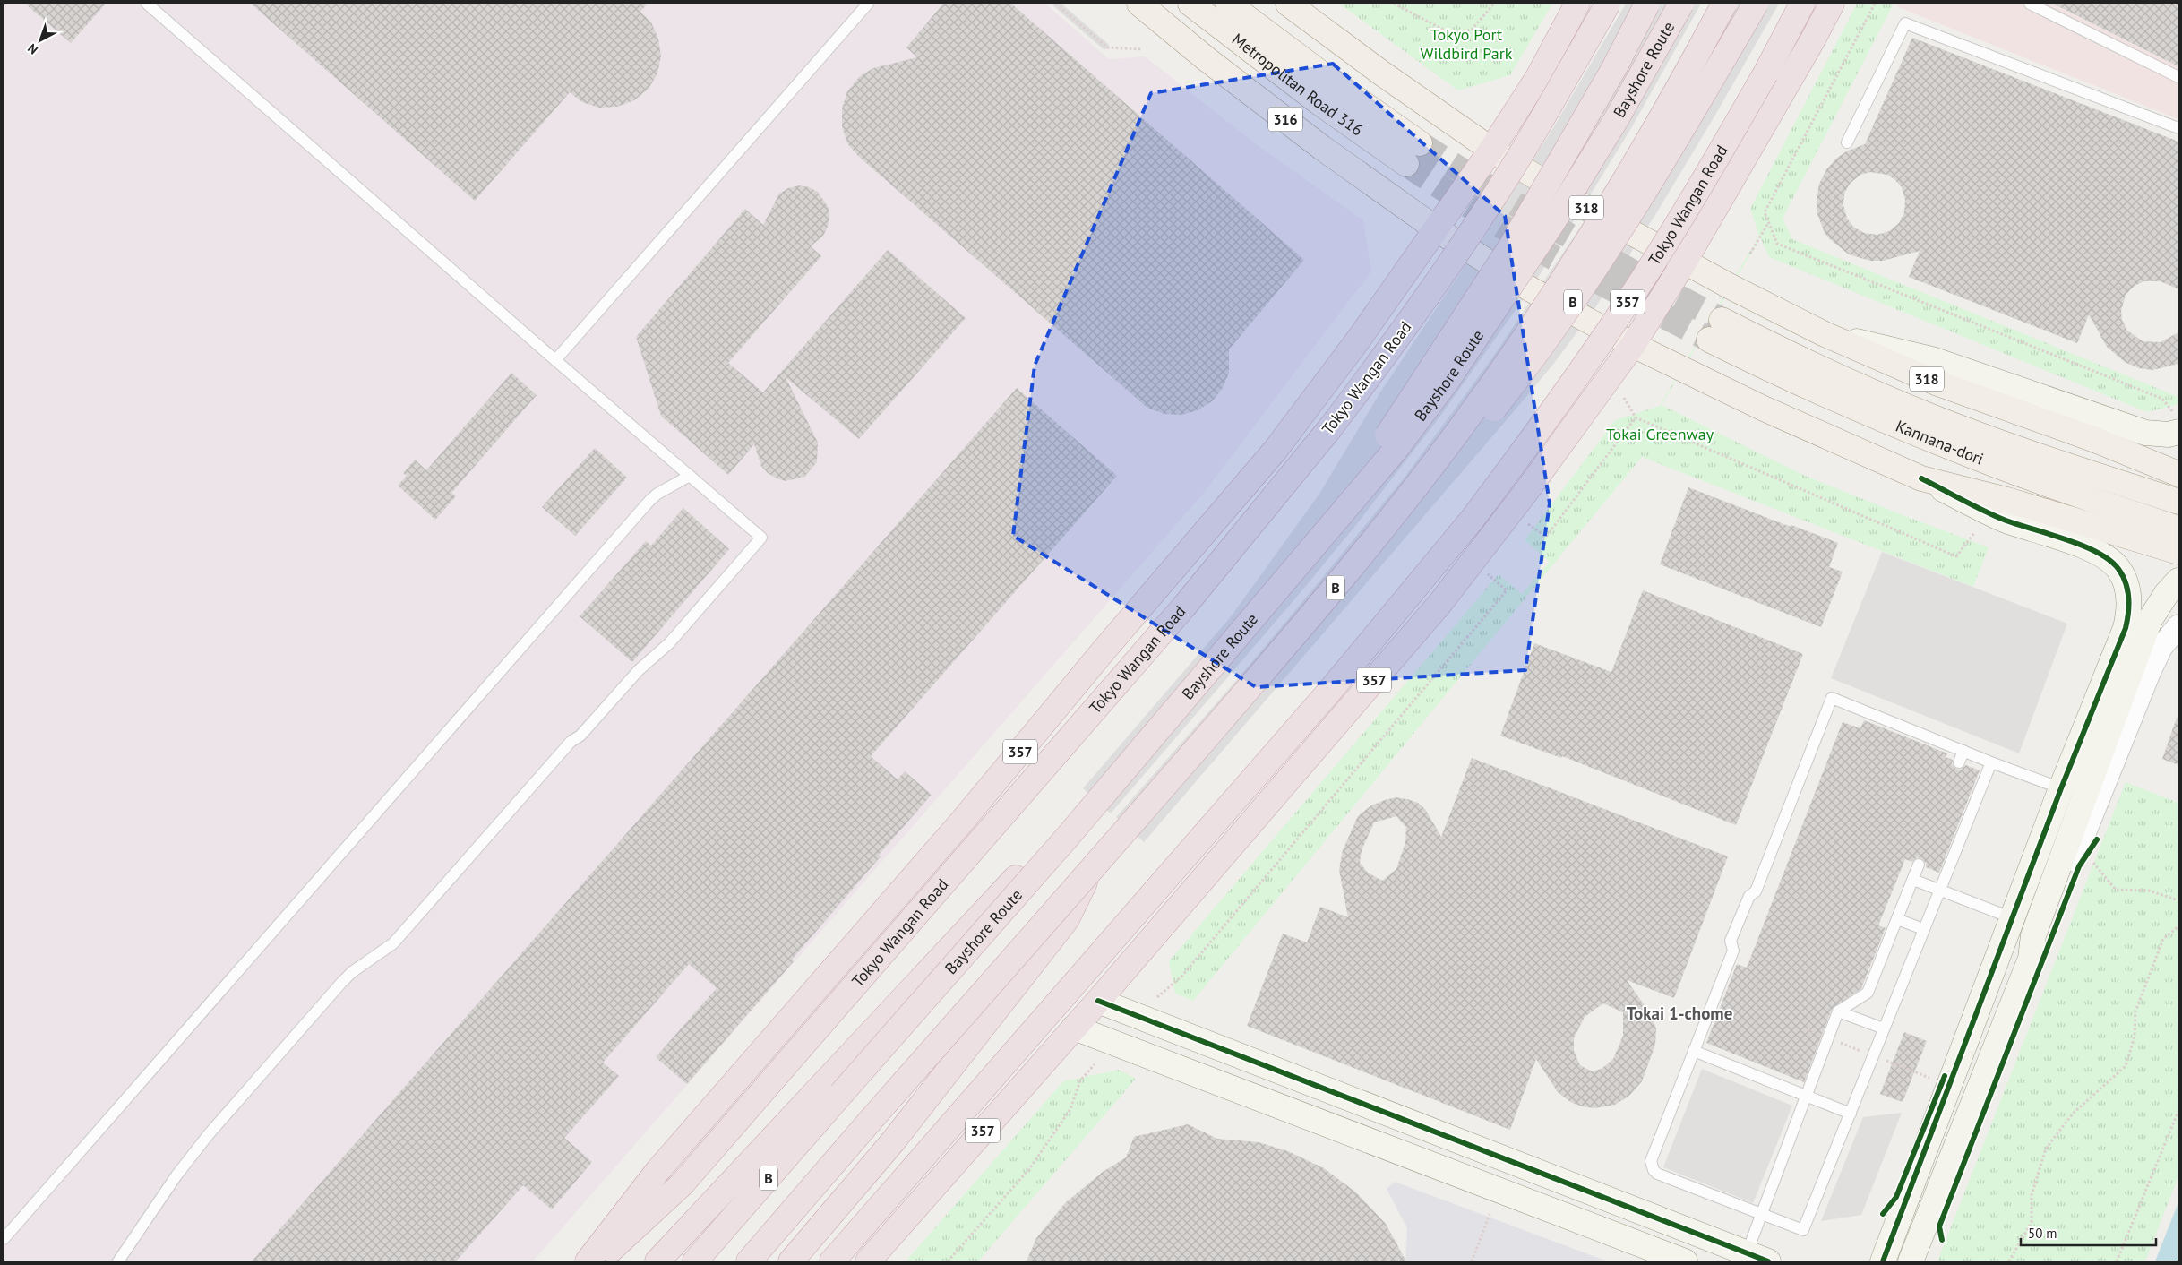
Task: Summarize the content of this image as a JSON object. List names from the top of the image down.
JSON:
{
  "streets": {
    "highway": [
      "Bayshore Route",
      "Tokyo Wangan Road",
      "B",
      "357"
    ],
    "main road": [
      "Metropolitan Road 316",
      "316",
      "318",
      "Kannana-dori"
    ]
  },
  "crossings": [
    ["Bayshore Route", "B"],
    ["316", "357"],
    ["318", "357"]
  ],
  "districts": ["Tokai 1-chome"],
  "parks": ["Tokyo Port Wildbird Park", "Tokai Greenway"],
  "scale_bar": "50 m",
  "north": "bottom left"
}
